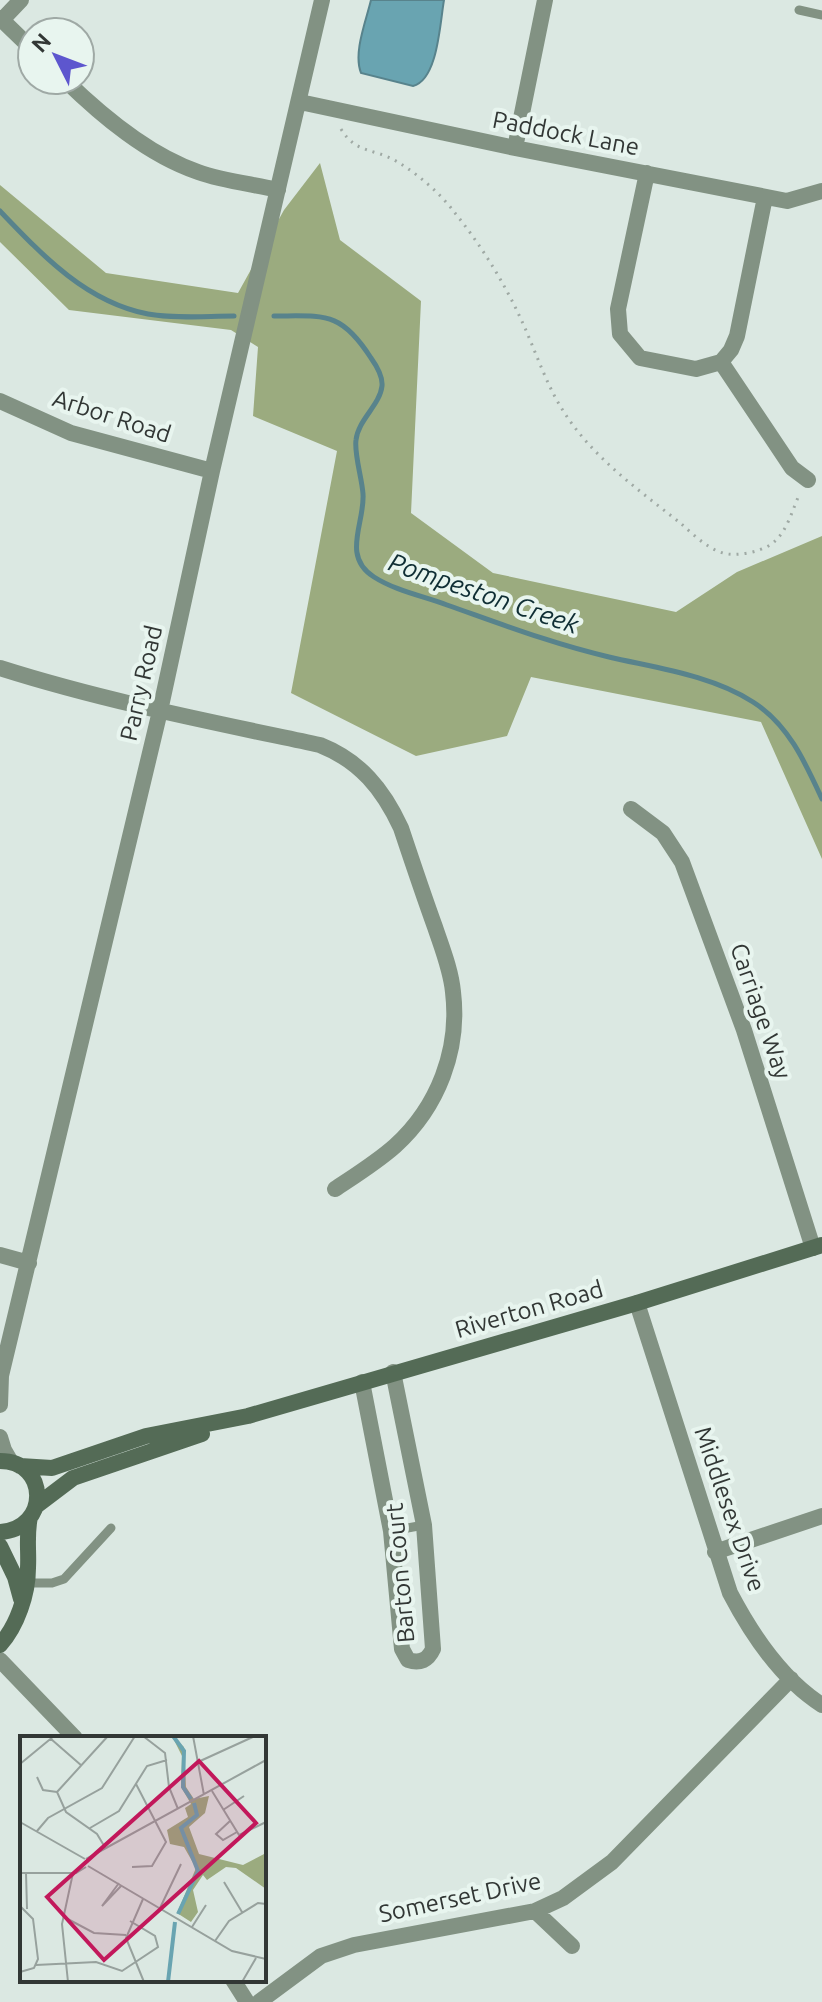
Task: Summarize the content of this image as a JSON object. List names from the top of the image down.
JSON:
{
  "streets": {
    "main road": ["Riverton Road"],
    "street": [
      "Paddock Lane",
      "Arbor Road",
      "Parry Road",
      "Carriage Way",
      "Middlesex Drive",
      "Barton Court",
      "Somerset Drive"
    ]
  },
  "crossings": [
    ["Paddock Lane", "Parry Road"],
    ["Arbor Road", "Parry Road"],
    ["Carriage Way", "Riverton Road"],
    ["Riverton Road", "Middlesex Drive"],
    ["Riverton Road", "Barton Court"],
    ["Middlesex Drive", "Somerset Drive"]
  ],
  "water": ["Pompeston Creek"],
  "north": "top left"
}
